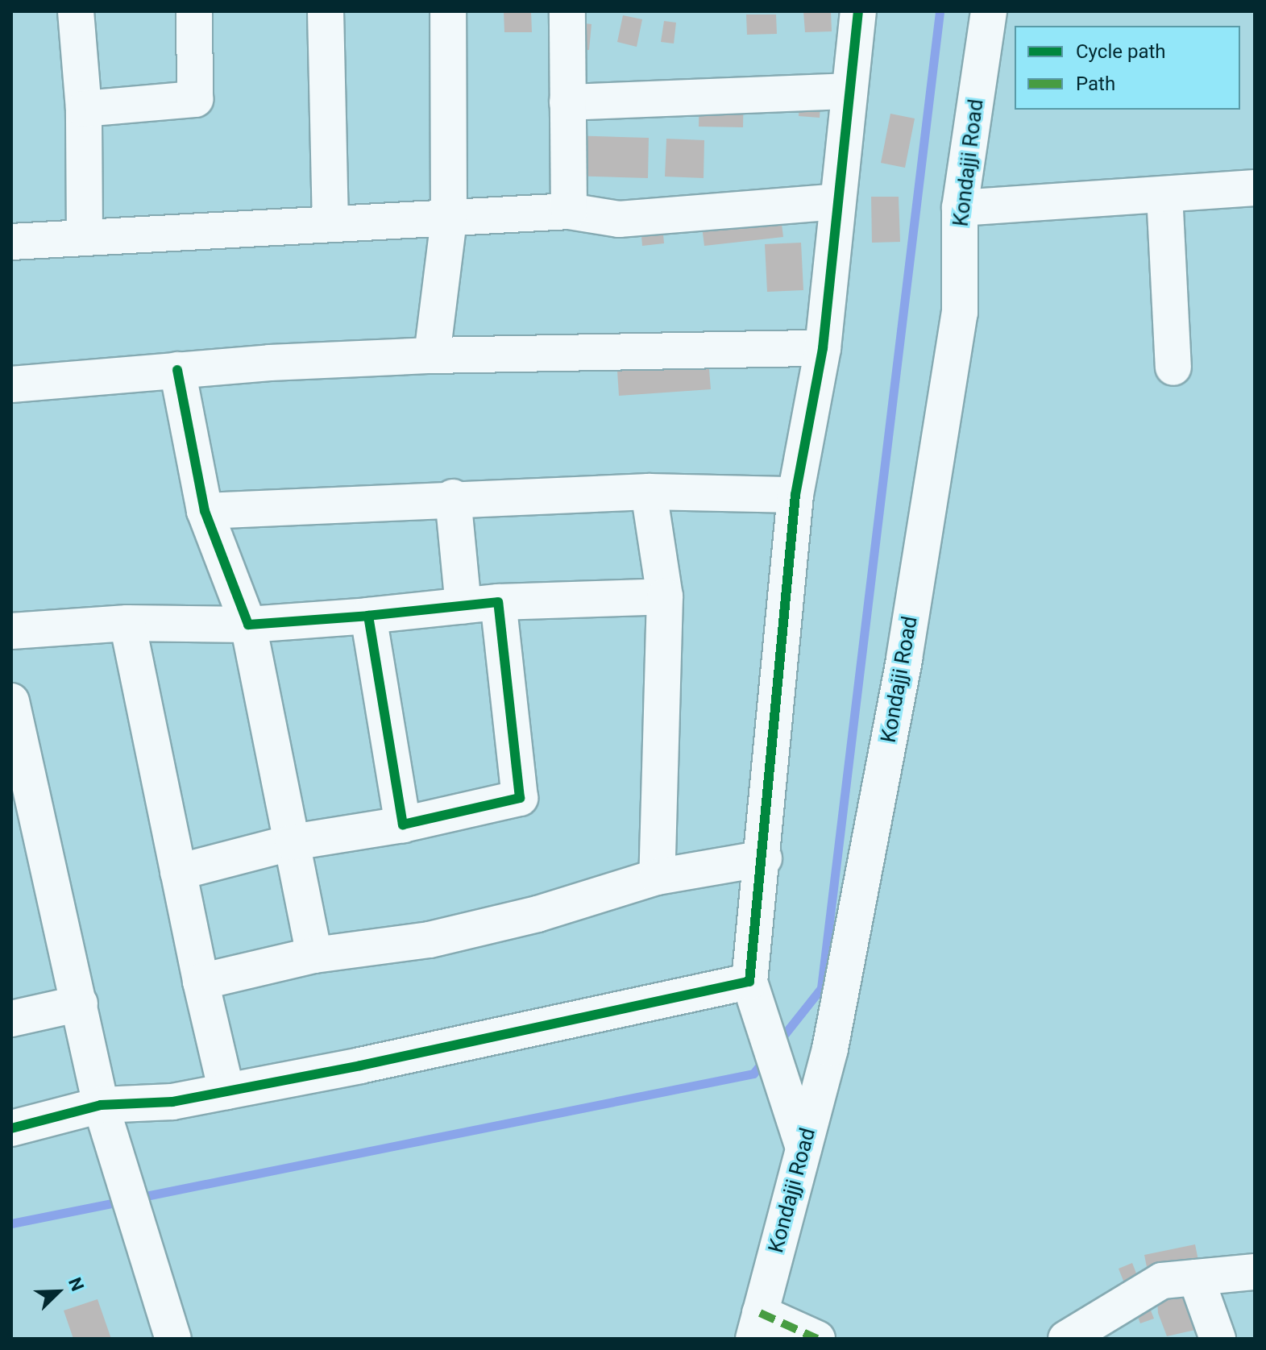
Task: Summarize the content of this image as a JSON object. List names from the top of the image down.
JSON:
{
  "streets": {
    "street": ["Kondajji Road"]
  },
  "legend": ["Cycle path", "Path"],
  "north": "top right"
}
